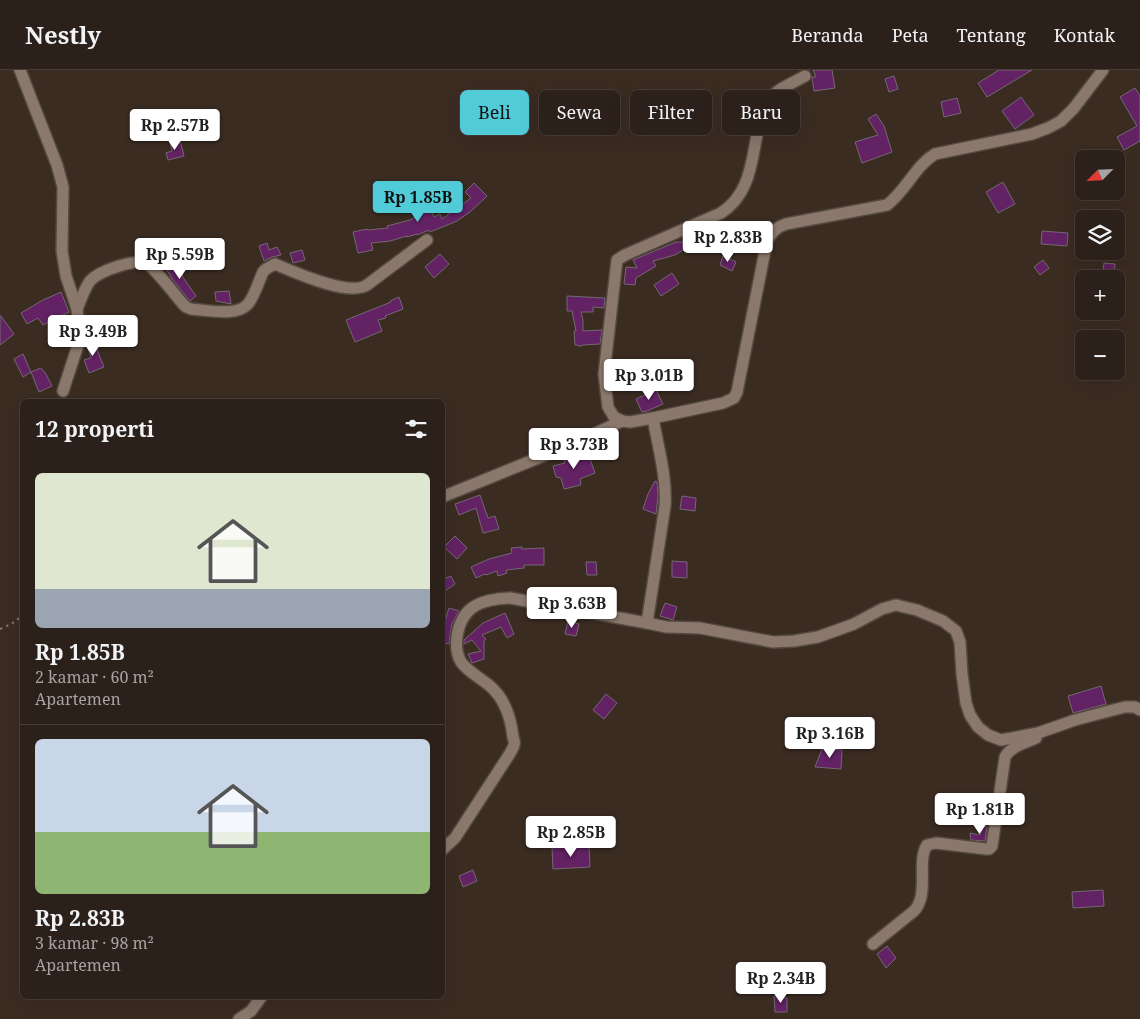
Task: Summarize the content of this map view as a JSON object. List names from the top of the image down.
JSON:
{
  "north": "bottom left",
  "page": {
    "header": "Nestly",
    "nav": [
      "Beranda",
      "Peta",
      "Tentang",
      "Kontak"
    ],
    "chip": [
      "Beli",
      "Sewa",
      "Filter",
      "Baru"
    ],
    "price": [
      "Rp 2.57B",
      "Rp 1.85B",
      "Rp 2.83B",
      "Rp 5.59B",
      "Rp 3.49B",
      "Rp 3.01B",
      "Rp 3.73B",
      "Rp 3.63B",
      "Rp 3.16B",
      "Rp 1.81B",
      "Rp 2.85B",
      "Rp 2.34B"
    ],
    "map_buttons": ["+", "−"],
    "heading": "12 properti",
    "list": [
      {
        "name": "Rp 1.85B",
        "note": "2 kamar · 60 m² · Apartemen"
      },
      {
        "name": "Rp 2.83B",
        "note": "3 kamar · 98 m² · Apartemen"
      }
    ]
  }
}
